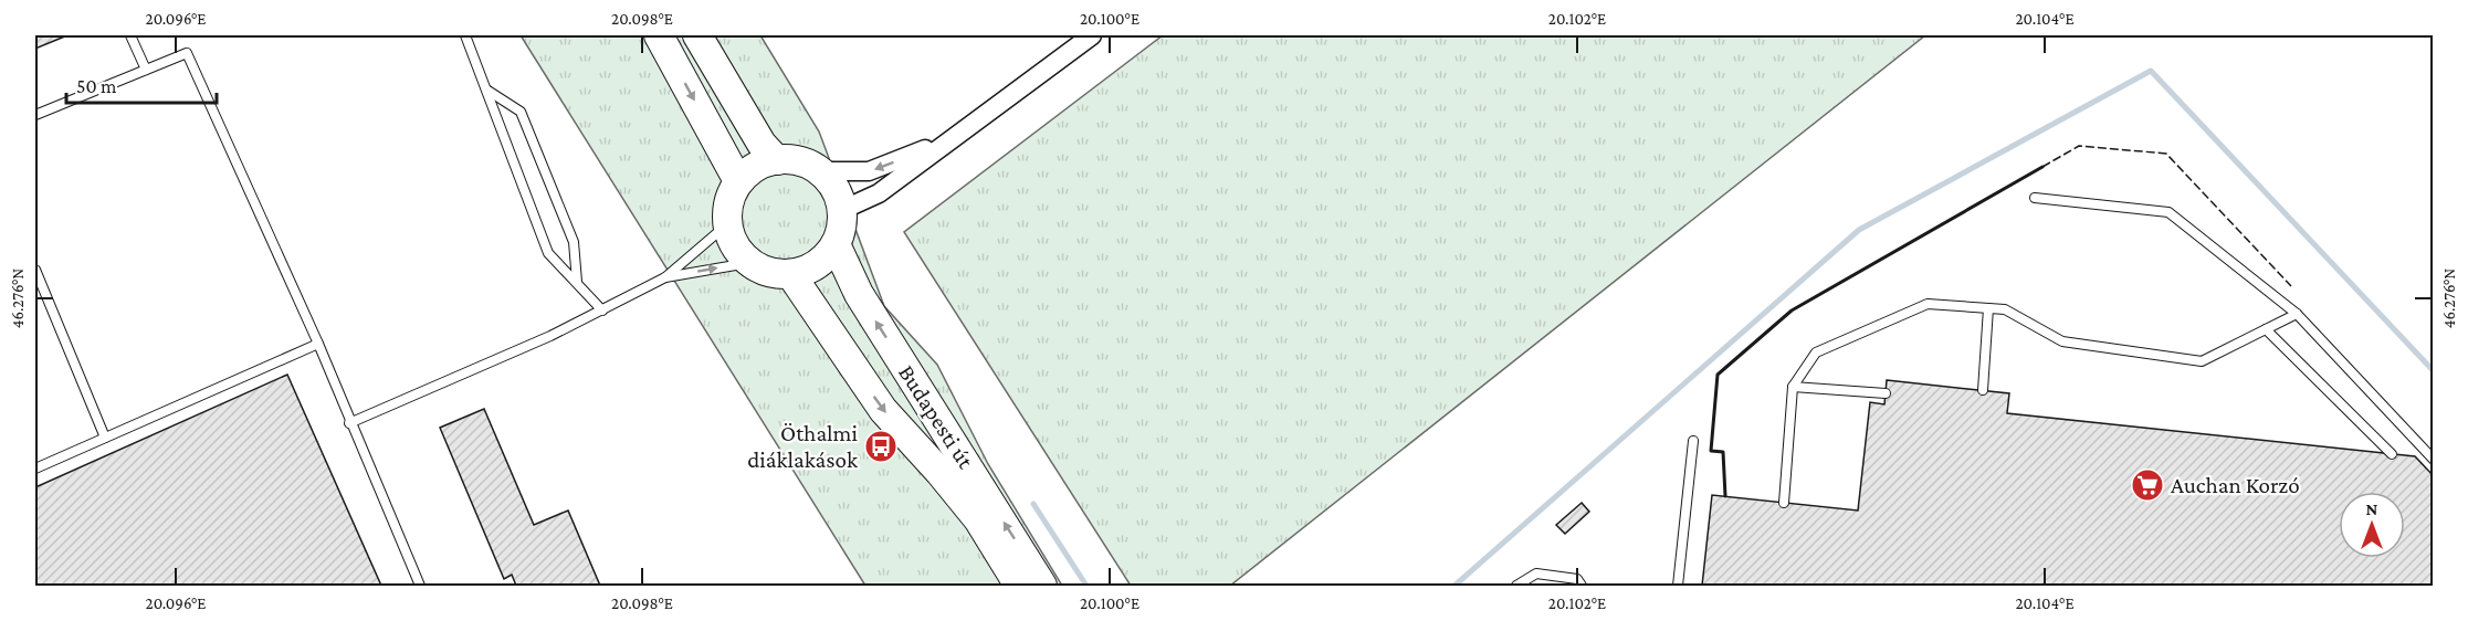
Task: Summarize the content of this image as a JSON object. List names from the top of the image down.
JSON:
{
  "streets": {
    "main road": ["Budapesti út"]
  },
  "places": {
    "bus stop": ["Öthalmi diáklakások"],
    "supermarket": ["Auchan Korzó"]
  },
  "scale_bar": "50 m",
  "north": "top",
  "coordinates": [
    "20.096°E",
    "20.098°E",
    "20.100°E",
    "20.102°E",
    "20.104°E",
    "46.276°N"
  ]
}
